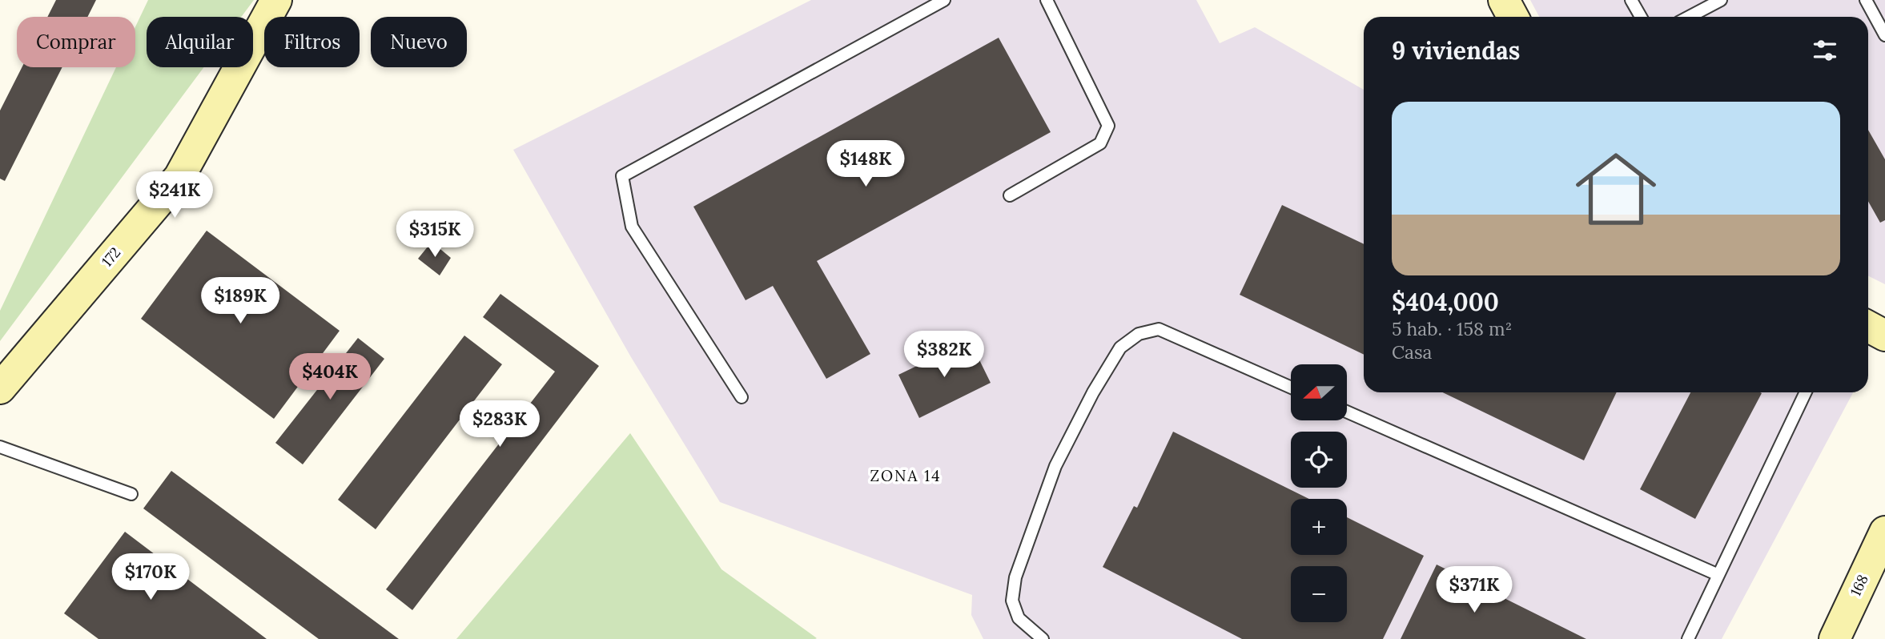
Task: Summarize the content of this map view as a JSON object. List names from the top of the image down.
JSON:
{
  "streets": {
    "street": ["172", "168"]
  },
  "districts": ["ZONA 14"],
  "north": "left",
  "page": {
    "chip": [
      "Comprar",
      "Alquilar",
      "Filtros",
      "Nuevo"
    ],
    "heading": "9 viviendas",
    "list": [
      {
        "name": "$404,000",
        "note": "5 hab. · 158 m² · Casa"
      }
    ],
    "price": [
      "$148K",
      "$241K",
      "$315K",
      "$189K",
      "$382K",
      "$404K",
      "$283K",
      "$170K",
      "$371K"
    ],
    "map_buttons": ["+", "−"]
  }
}
